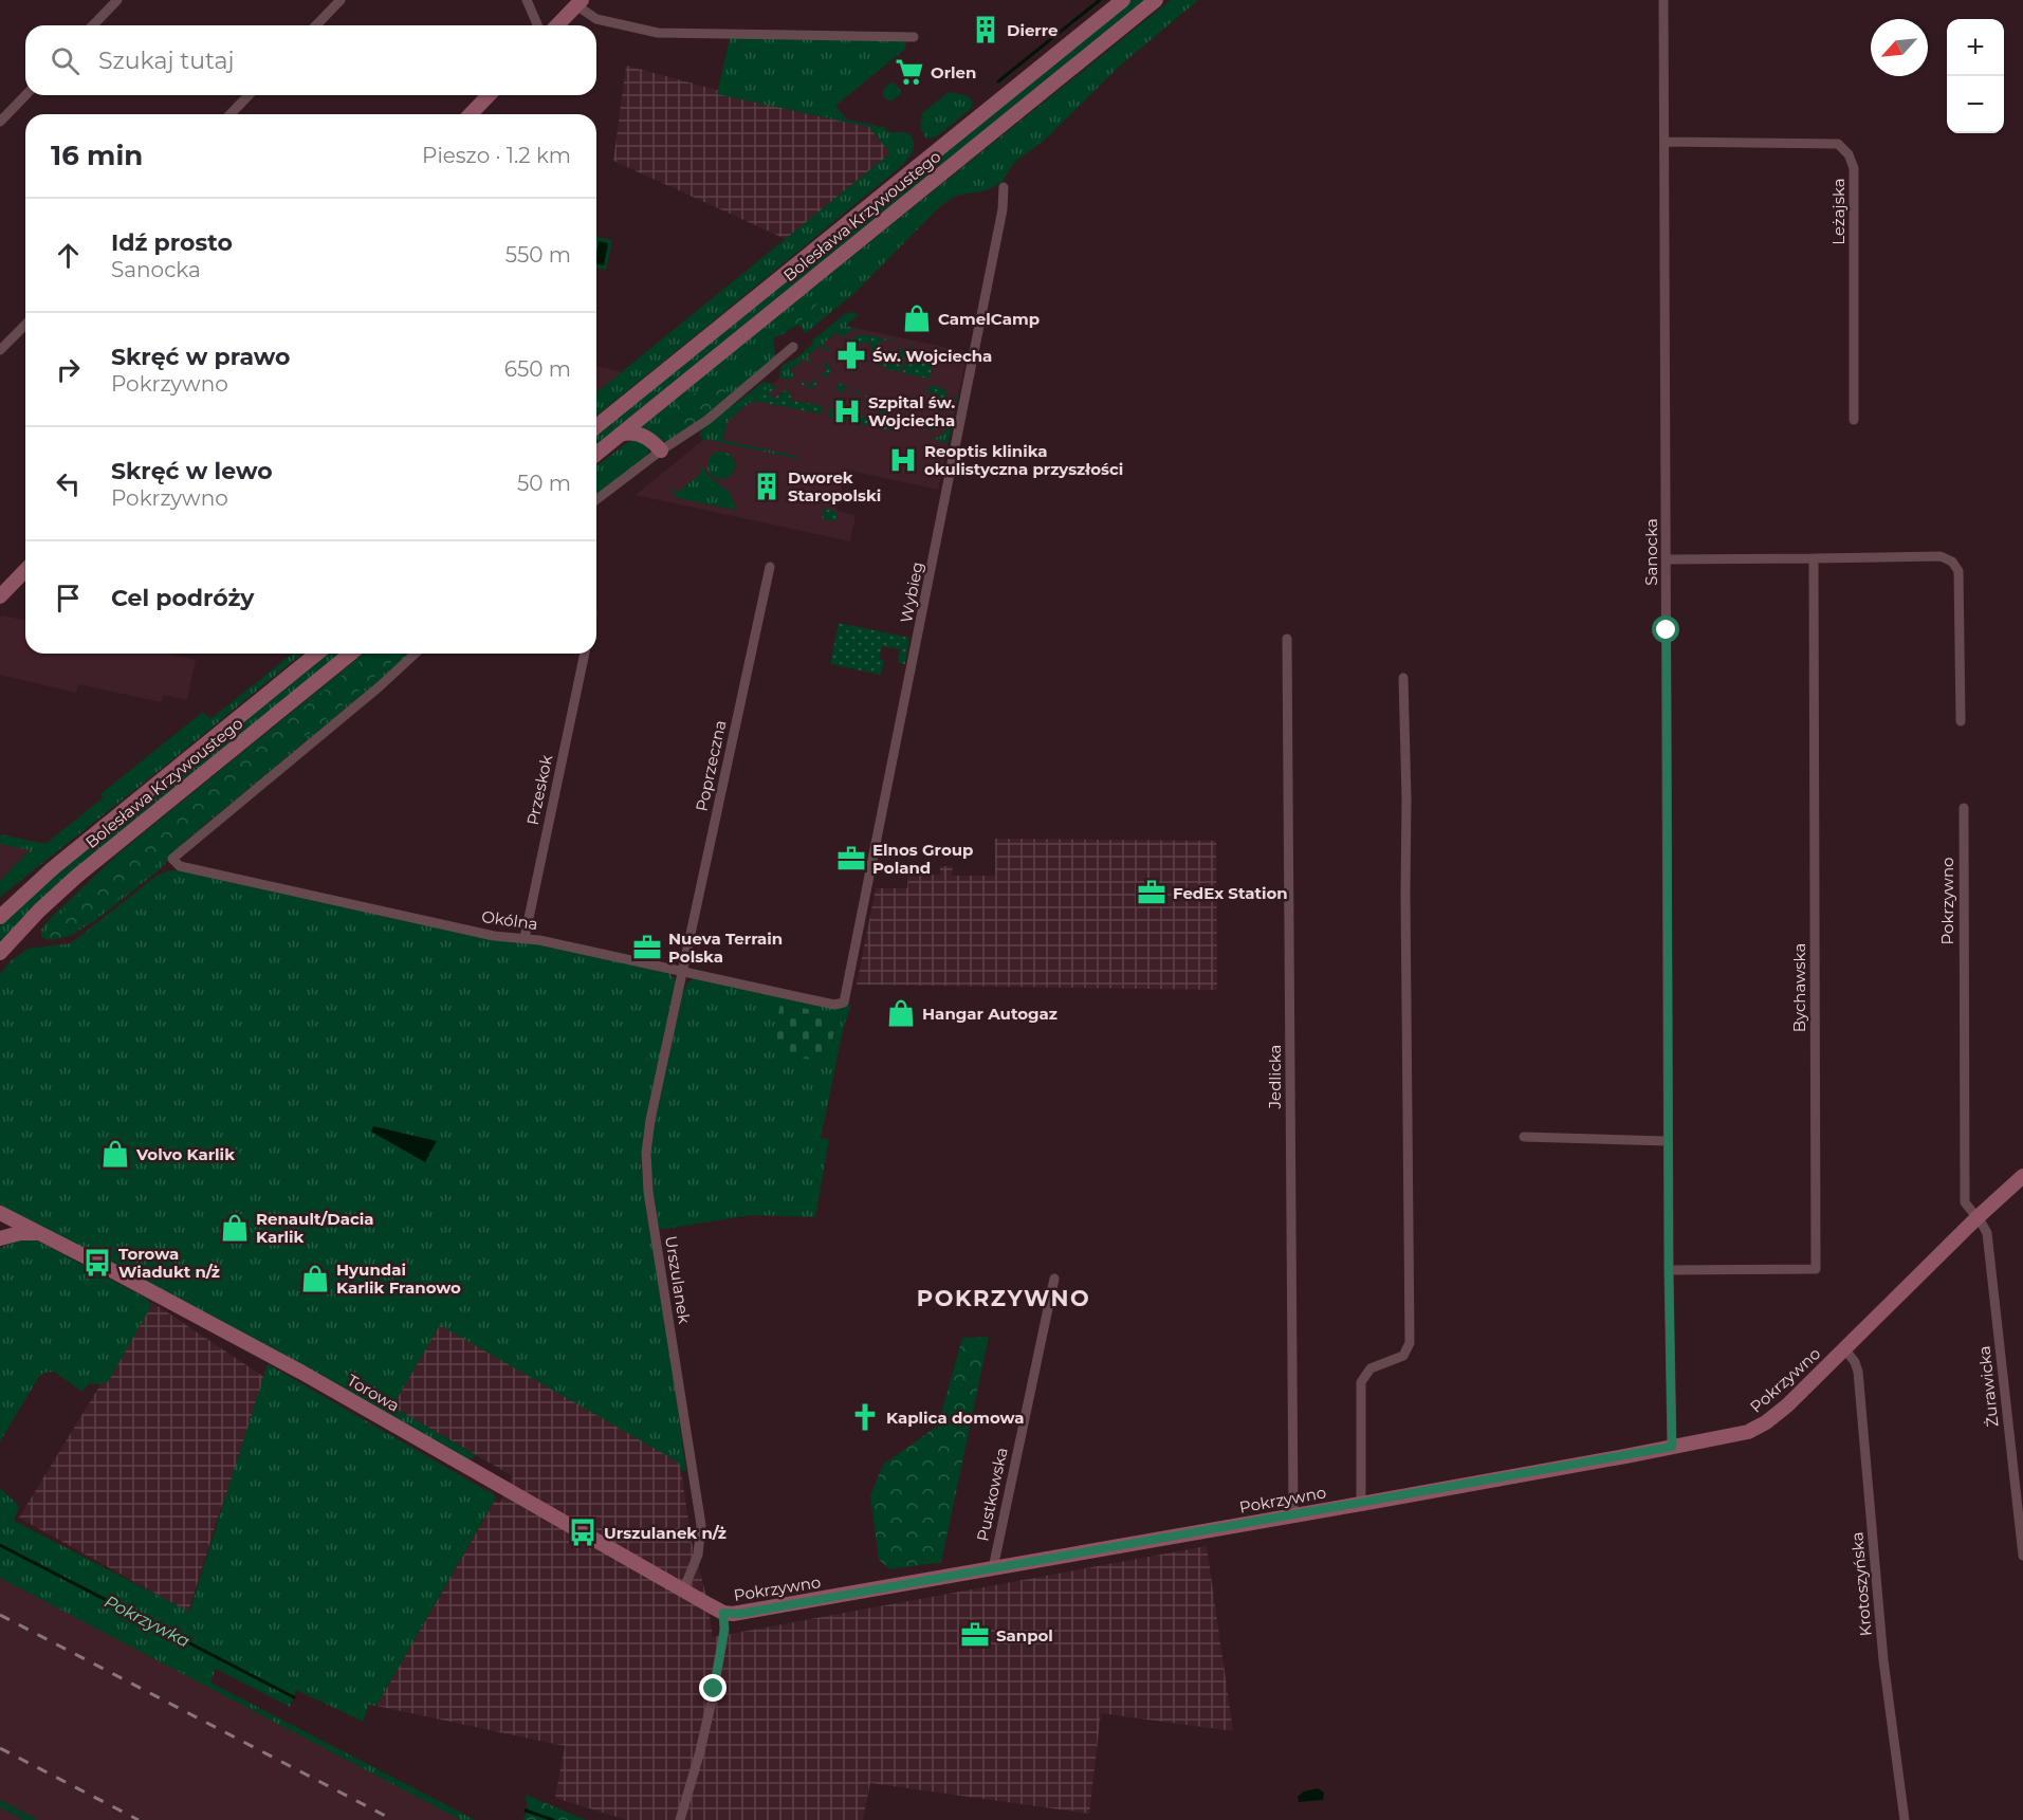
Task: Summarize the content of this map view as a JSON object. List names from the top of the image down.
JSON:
{
  "streets": {
    "street": [
      "Leżajska",
      "Bolesława Krzywoustego",
      "Sanocka",
      "Wybieg",
      "Poprzeczna",
      "Przeskok",
      "Pokrzywno",
      "Okólna",
      "Bychawska",
      "Jedlicka",
      "Urszulanek",
      "Żurawicka",
      "Torowa",
      "Pustkowska",
      "Krotoszyńska"
    ]
  },
  "crossings": [
    ["Leżajska", "Sanocka"],
    ["Sanocka", "Pokrzywno"],
    ["Sanocka", "Bychawska"],
    ["Wybieg", "Okólna"],
    ["Poprzeczna", "Okólna"],
    ["Poprzeczna", "Urszulanek"],
    ["Przeskok", "Okólna"],
    ["Pokrzywno", "Jedlicka"],
    ["Pokrzywno", "Żurawicka"],
    ["Pokrzywno", "Torowa"],
    ["Pokrzywno", "Pustkowska"],
    ["Pokrzywno", "Krotoszyńska"],
    ["Okólna", "Urszulanek"],
    ["Urszulanek", "Torowa"]
  ],
  "districts": ["POKRZYWNO"],
  "water": ["Pokrzywka"],
  "places": {
    "building": ["Dierre", "Dworek Staropolski"],
    "supermarket": ["Orlen"],
    "shop": [
      "CamelCamp",
      "Hangar Autogaz",
      "Volvo Karlik",
      "Renault/Dacia Karlik",
      "Hyundai Karlik Franowo"
    ],
    "pharmacy": ["Św. Wojciecha"],
    "hospital": ["Szpital św. Wojciecha", "Reoptis klinika okulistyczna przyszłości"],
    "office": [
      "Elnos Group Poland",
      "FedEx Station",
      "Nueva Terrain Polska",
      "Sanpol"
    ],
    "bus stop": ["Torowa Wiadukt n/ż", "Urszulanek n/ż"],
    "church": ["Kaplica domowa"]
  },
  "north": "bottom left",
  "page": {
    "map_buttons": ["+", "−"],
    "search": "Szukaj tutaj",
    "heading": ["16 min", "Pieszo · 1.2 km"],
    "list": [
      ["Idź prosto", "Sanocka", "550 m"],
      ["Skręć w prawo", "Pokrzywno", "650 m"],
      ["Skręć w lewo", "Pokrzywno", "50 m"],
      "Cel podróży"
    ]
  }
}
